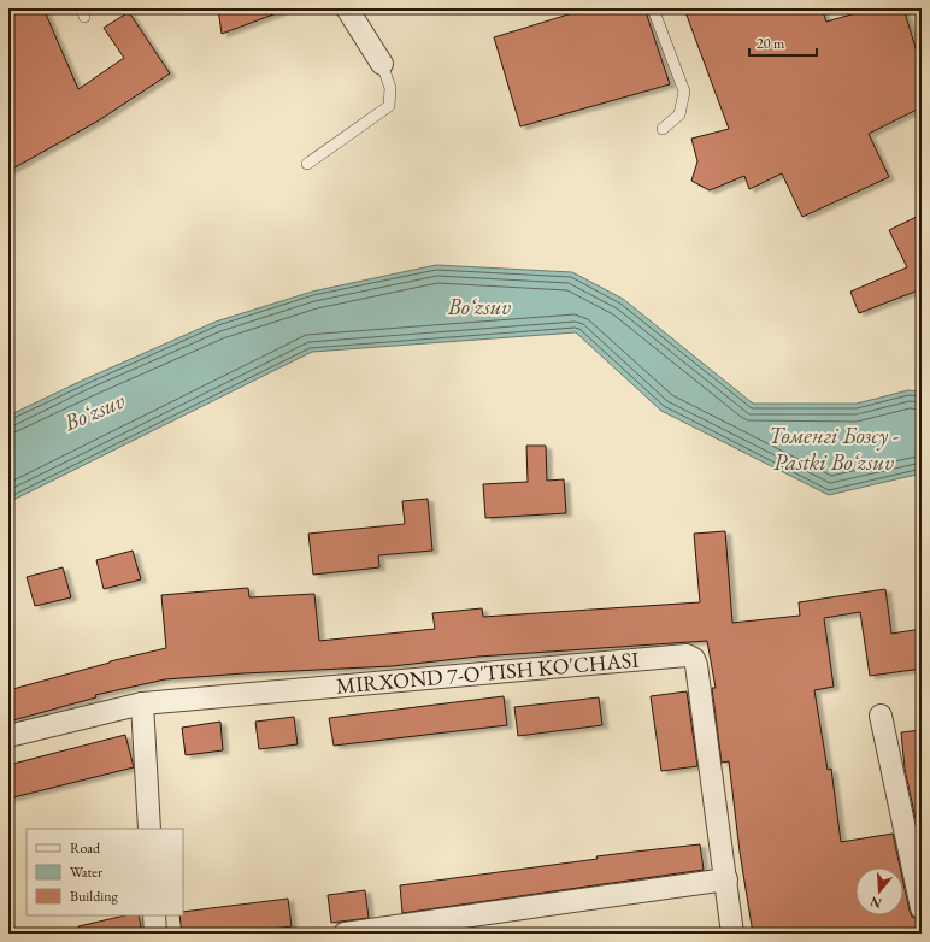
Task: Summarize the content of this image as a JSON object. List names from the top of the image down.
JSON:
{
  "streets": {
    "street": ["MIRXOND 7-O'TISH KO'CHASI"]
  },
  "water": ["Boʻzsuv", "Төменгі Бозсу - Pastki Boʻzsuv"],
  "legend": ["Road", "Water", "Building"],
  "scale_bar": "20 m",
  "north": "bottom"
}
